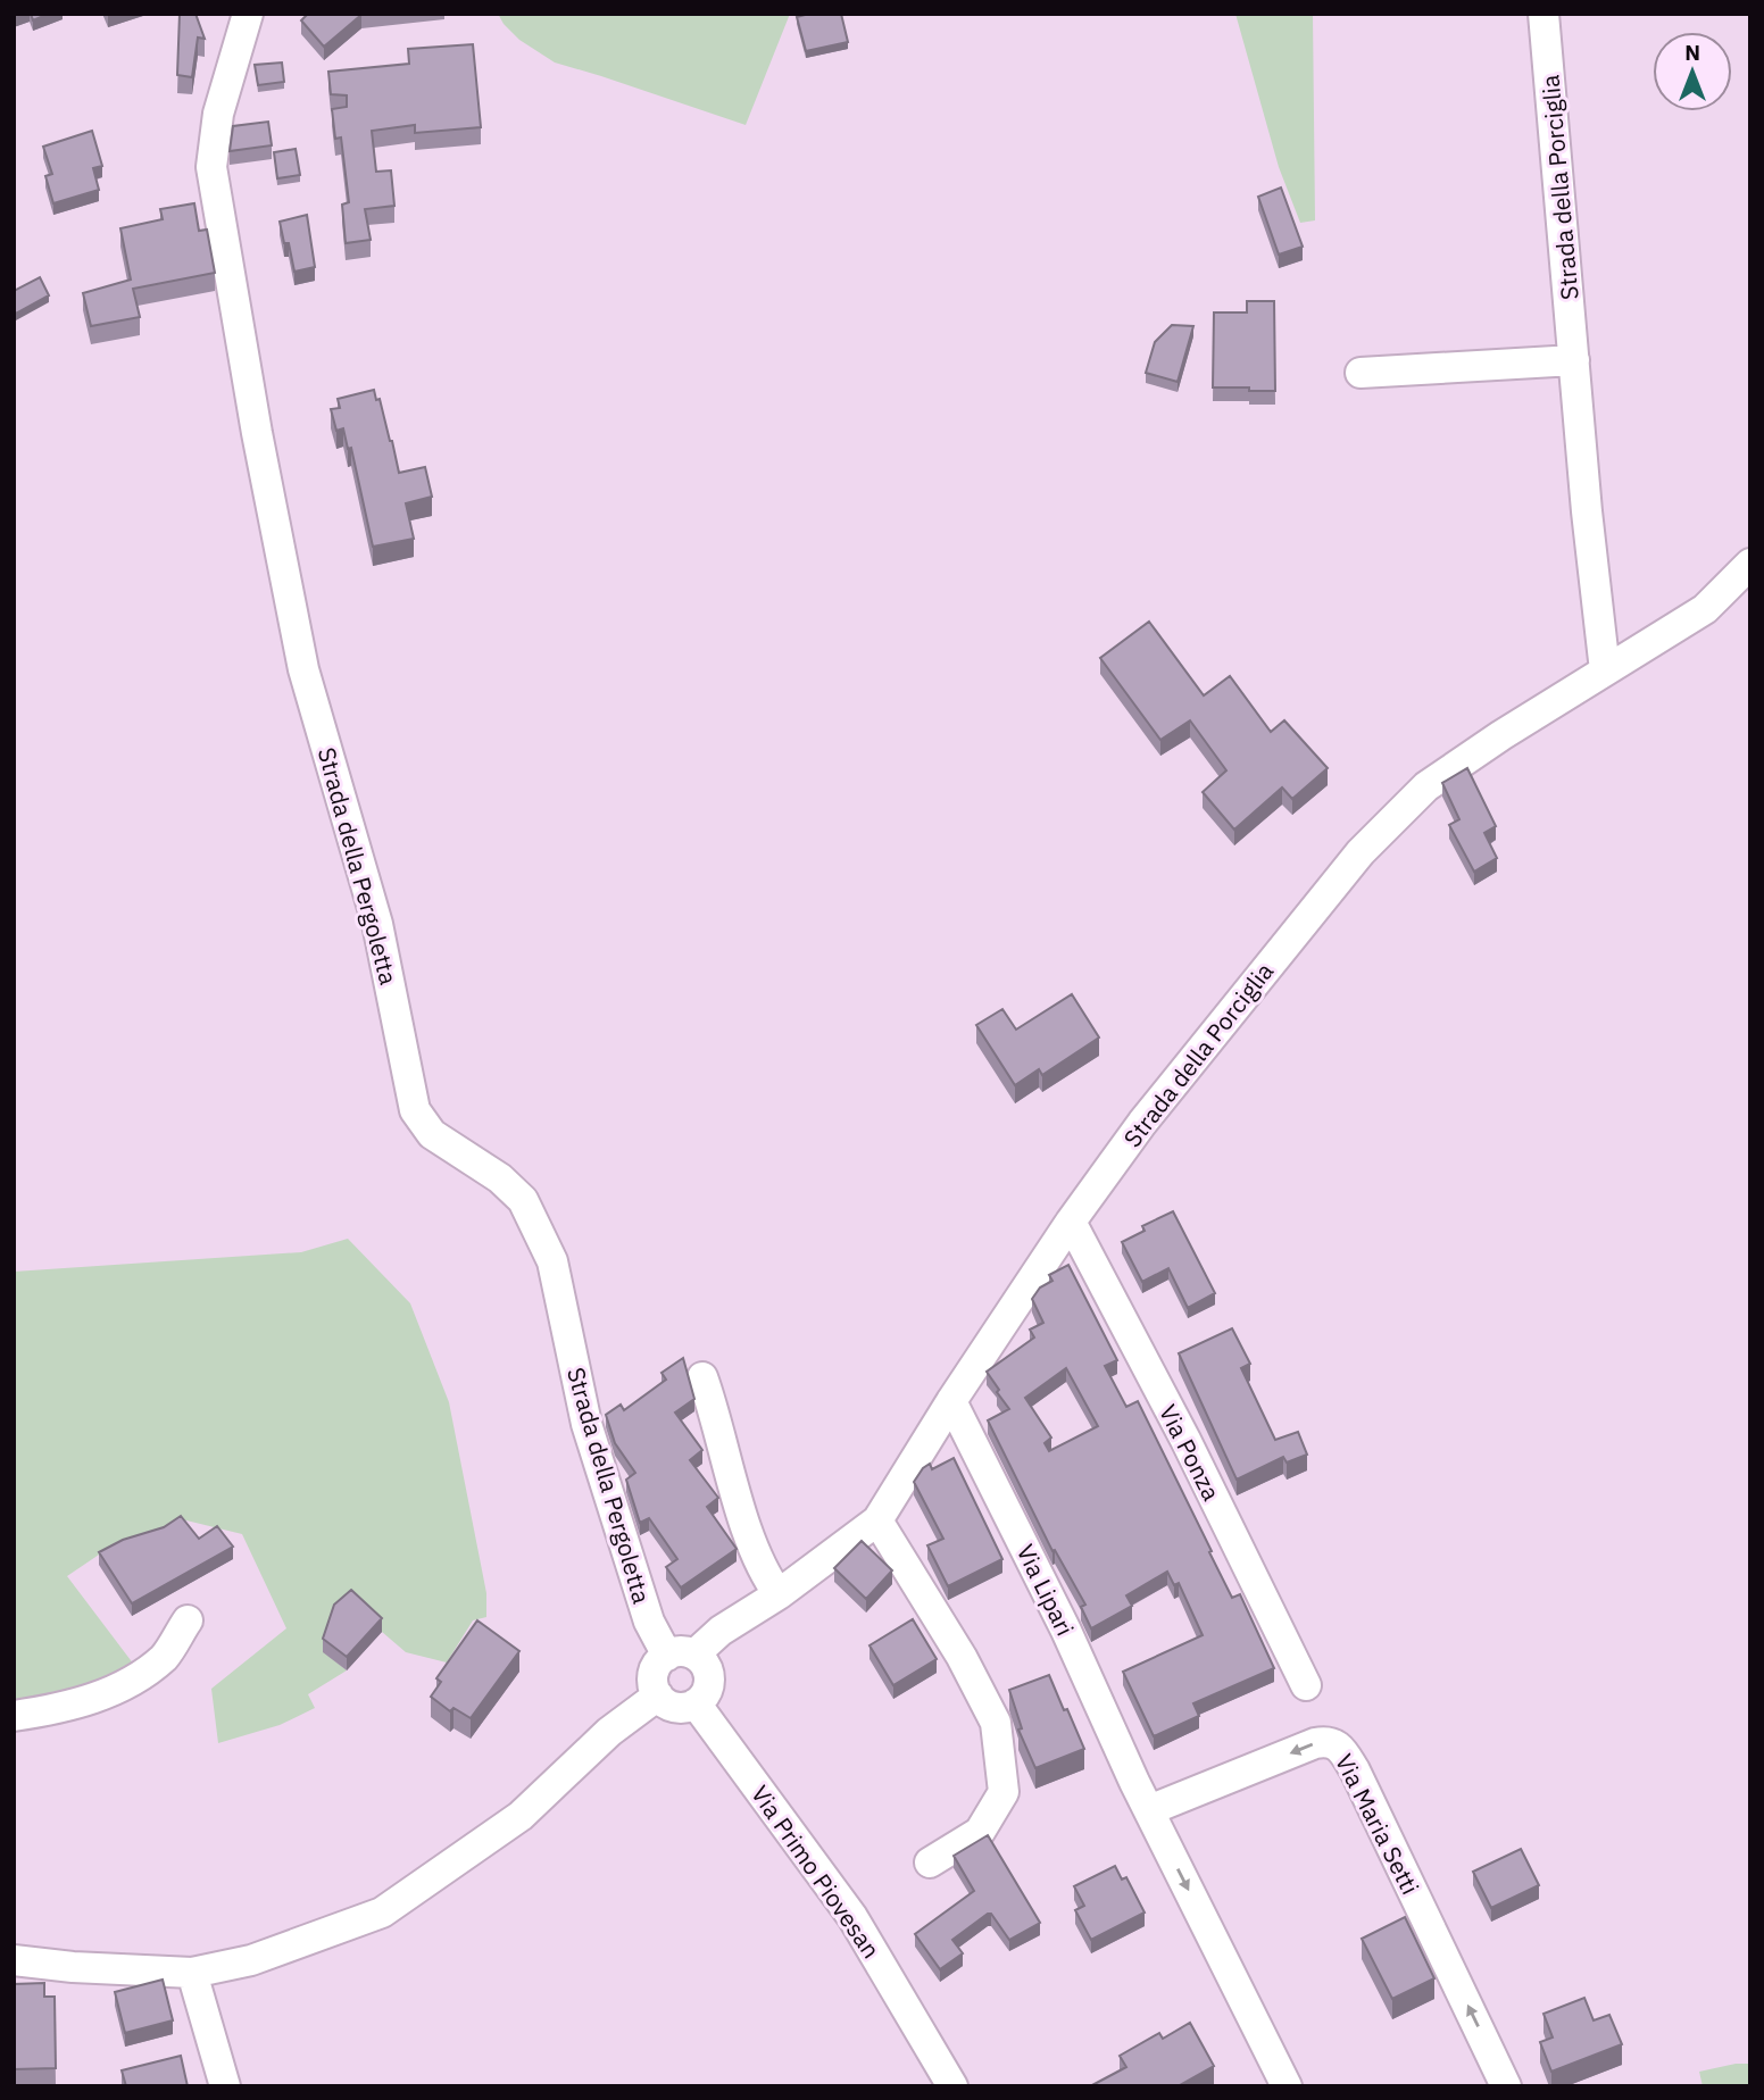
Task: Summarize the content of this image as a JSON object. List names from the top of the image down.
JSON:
{
  "streets": {
    "street": [
      "Strada della Porciglia",
      "Strada della Pergoletta",
      "Via Ponza",
      "Via Lipari",
      "Via Maria Setti",
      "Via Primo Piovesan"
    ]
  },
  "crossings": [
    ["Strada della Porciglia", "Strada della Pergoletta"],
    ["Strada della Porciglia", "Via Ponza"],
    ["Strada della Porciglia", "Via Lipari"],
    ["Strada della Porciglia", "Via Primo Piovesan"],
    ["Strada della Pergoletta", "Via Primo Piovesan"],
    ["Via Lipari", "Via Maria Setti"]
  ],
  "north": "top"
}
